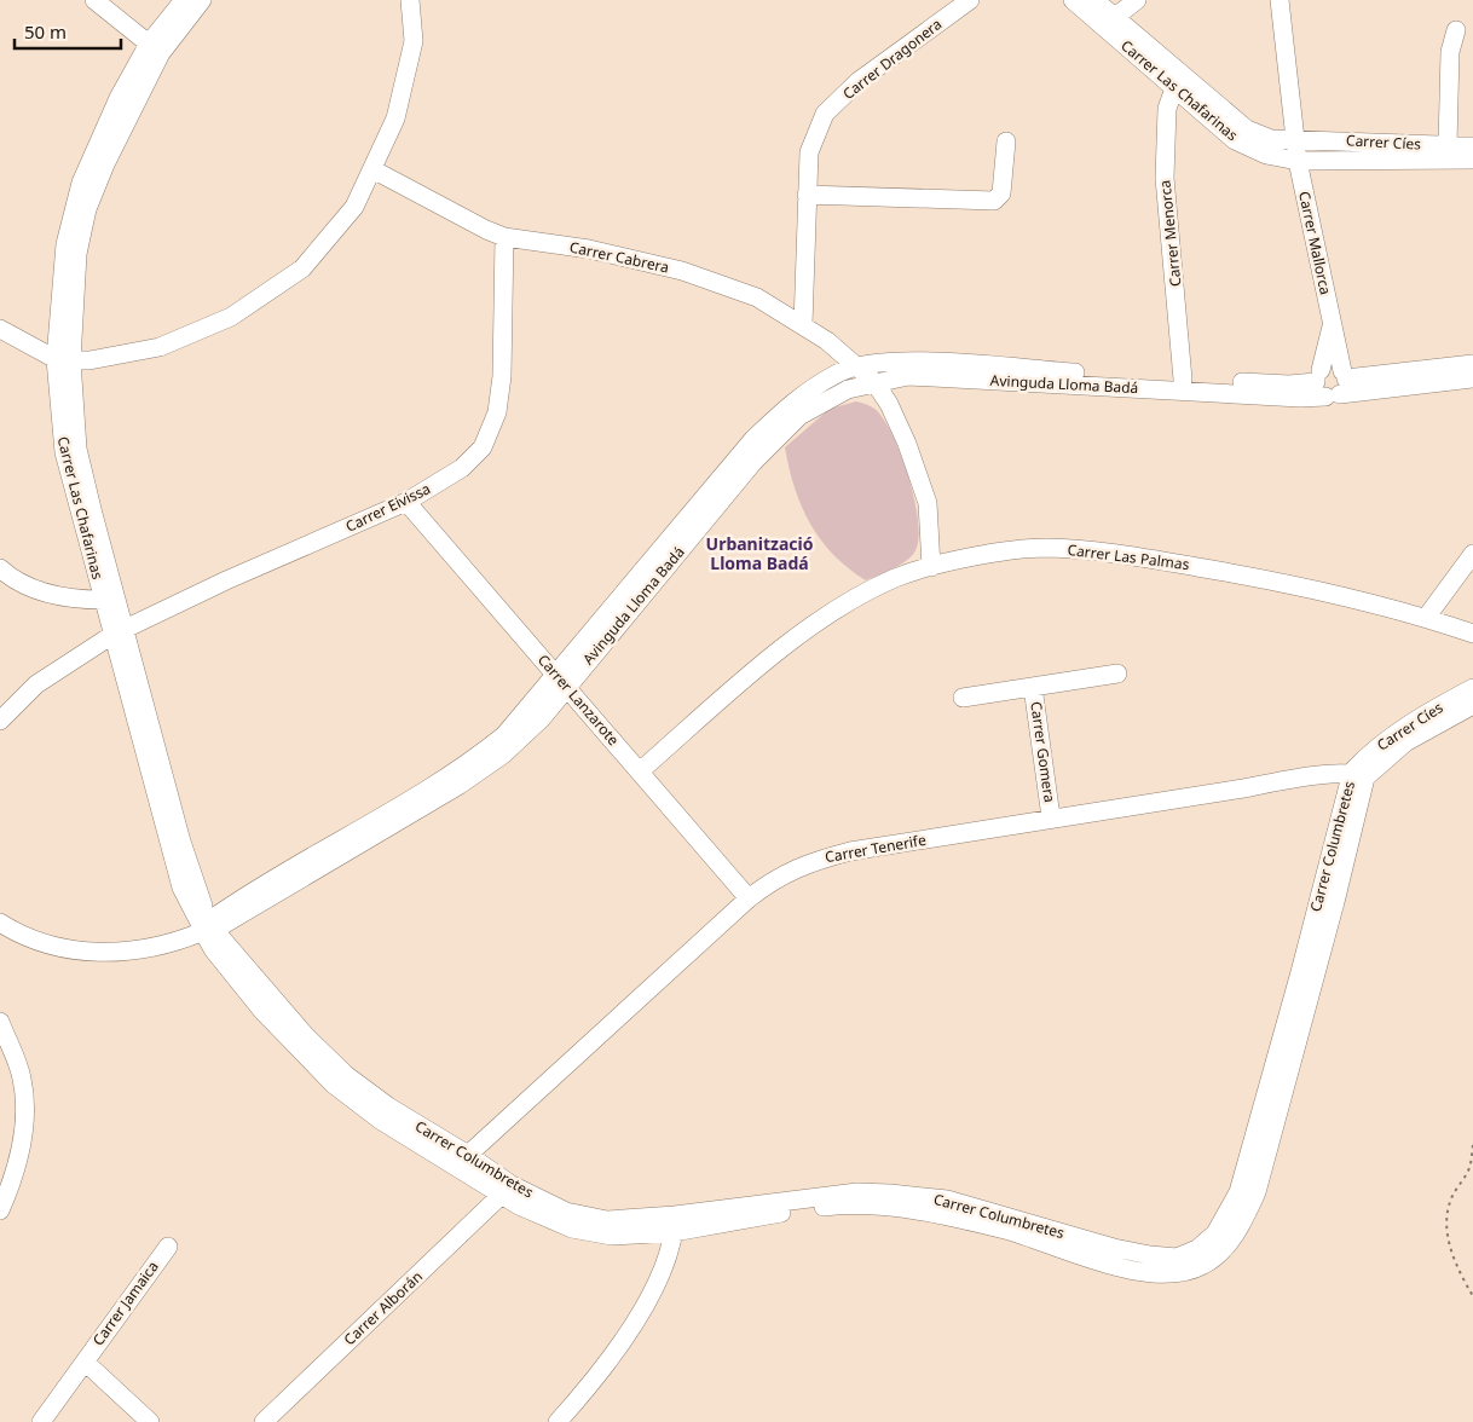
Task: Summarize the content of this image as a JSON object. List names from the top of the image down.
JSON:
{
  "streets": {
    "street": [
      "Carrer Dragonera",
      "Carrer Las Chafarinas",
      "Carrer Cíes",
      "Carrer Menorca",
      "Carrer Mallorca",
      "Carrer Cabrera",
      "Avinguda Lloma Badá",
      "Carrer Eivissa",
      "Carrer Las Palmas",
      "Carrer Lanzarote",
      "Carrer Gomera",
      "Carrer Columbretes",
      "Carrer Tenerife",
      "Carrer Jamaica",
      "Carrer Alborán"
    ]
  },
  "crossings": [
    ["Carrer Dragonera", "Carrer Cabrera"],
    ["Carrer Las Chafarinas", "Carrer Cíes"],
    ["Carrer Las Chafarinas", "Carrer Menorca"],
    ["Carrer Las Chafarinas", "Carrer Mallorca"],
    ["Carrer Las Chafarinas", "Avinguda Lloma Badá"],
    ["Carrer Las Chafarinas", "Carrer Eivissa"],
    ["Carrer Las Chafarinas", "Carrer Columbretes"],
    ["Carrer Cíes", "Carrer Mallorca"],
    ["Carrer Cíes", "Carrer Columbretes"],
    ["Carrer Cíes", "Carrer Tenerife"],
    ["Carrer Menorca", "Avinguda Lloma Badá"],
    ["Carrer Mallorca", "Avinguda Lloma Badá"],
    ["Carrer Cabrera", "Avinguda Lloma Badá"],
    ["Carrer Cabrera", "Carrer Eivissa"],
    ["Avinguda Lloma Badá", "Carrer Lanzarote"],
    ["Avinguda Lloma Badá", "Carrer Columbretes"],
    ["Carrer Eivissa", "Carrer Lanzarote"],
    ["Carrer Las Palmas", "Carrer Lanzarote"],
    ["Carrer Lanzarote", "Carrer Tenerife"],
    ["Carrer Gomera", "Carrer Tenerife"],
    ["Carrer Columbretes", "Carrer Tenerife"],
    ["Carrer Columbretes", "Carrer Alborán"]
  ],
  "districts": ["Urbanització Lloma Badá"],
  "scale_bar": "50 m"
}
